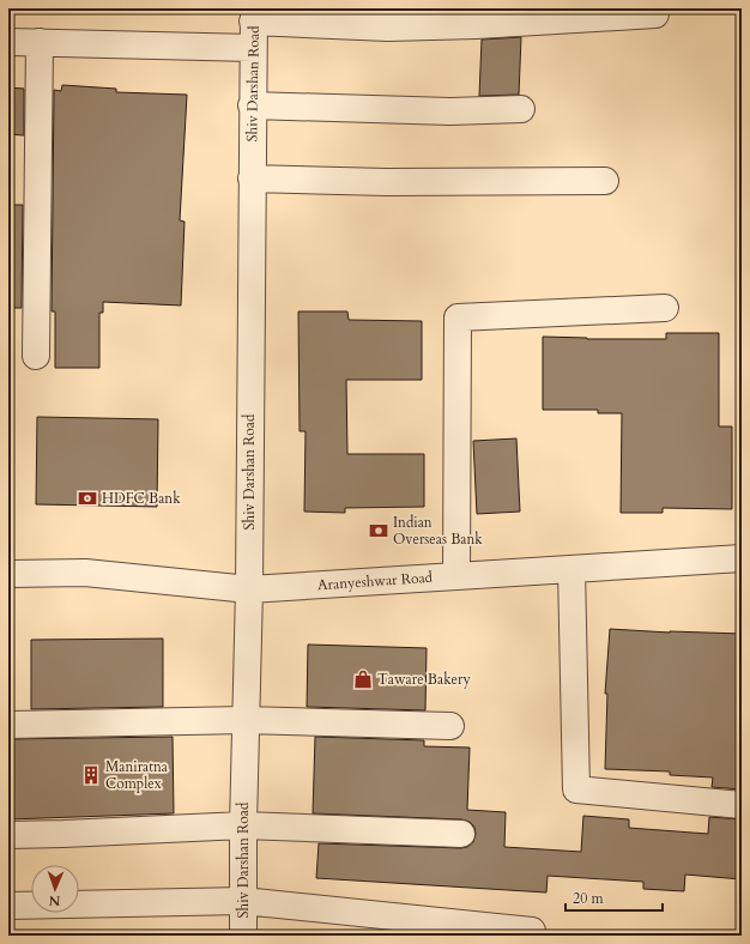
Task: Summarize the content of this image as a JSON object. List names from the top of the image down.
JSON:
{
  "streets": {
    "street": ["Shiv Darshan Road", "Aranyeshwar Road"]
  },
  "crossings": [
    ["Shiv Darshan Road", "Aranyeshwar Road"]
  ],
  "places": {
    "bank": ["HDFC Bank", "Indian Overseas Bank"],
    "shop": ["Taware Bakery"],
    "building": ["Maniratna Complex"]
  },
  "scale_bar": "20 m",
  "north": "bottom"
}
